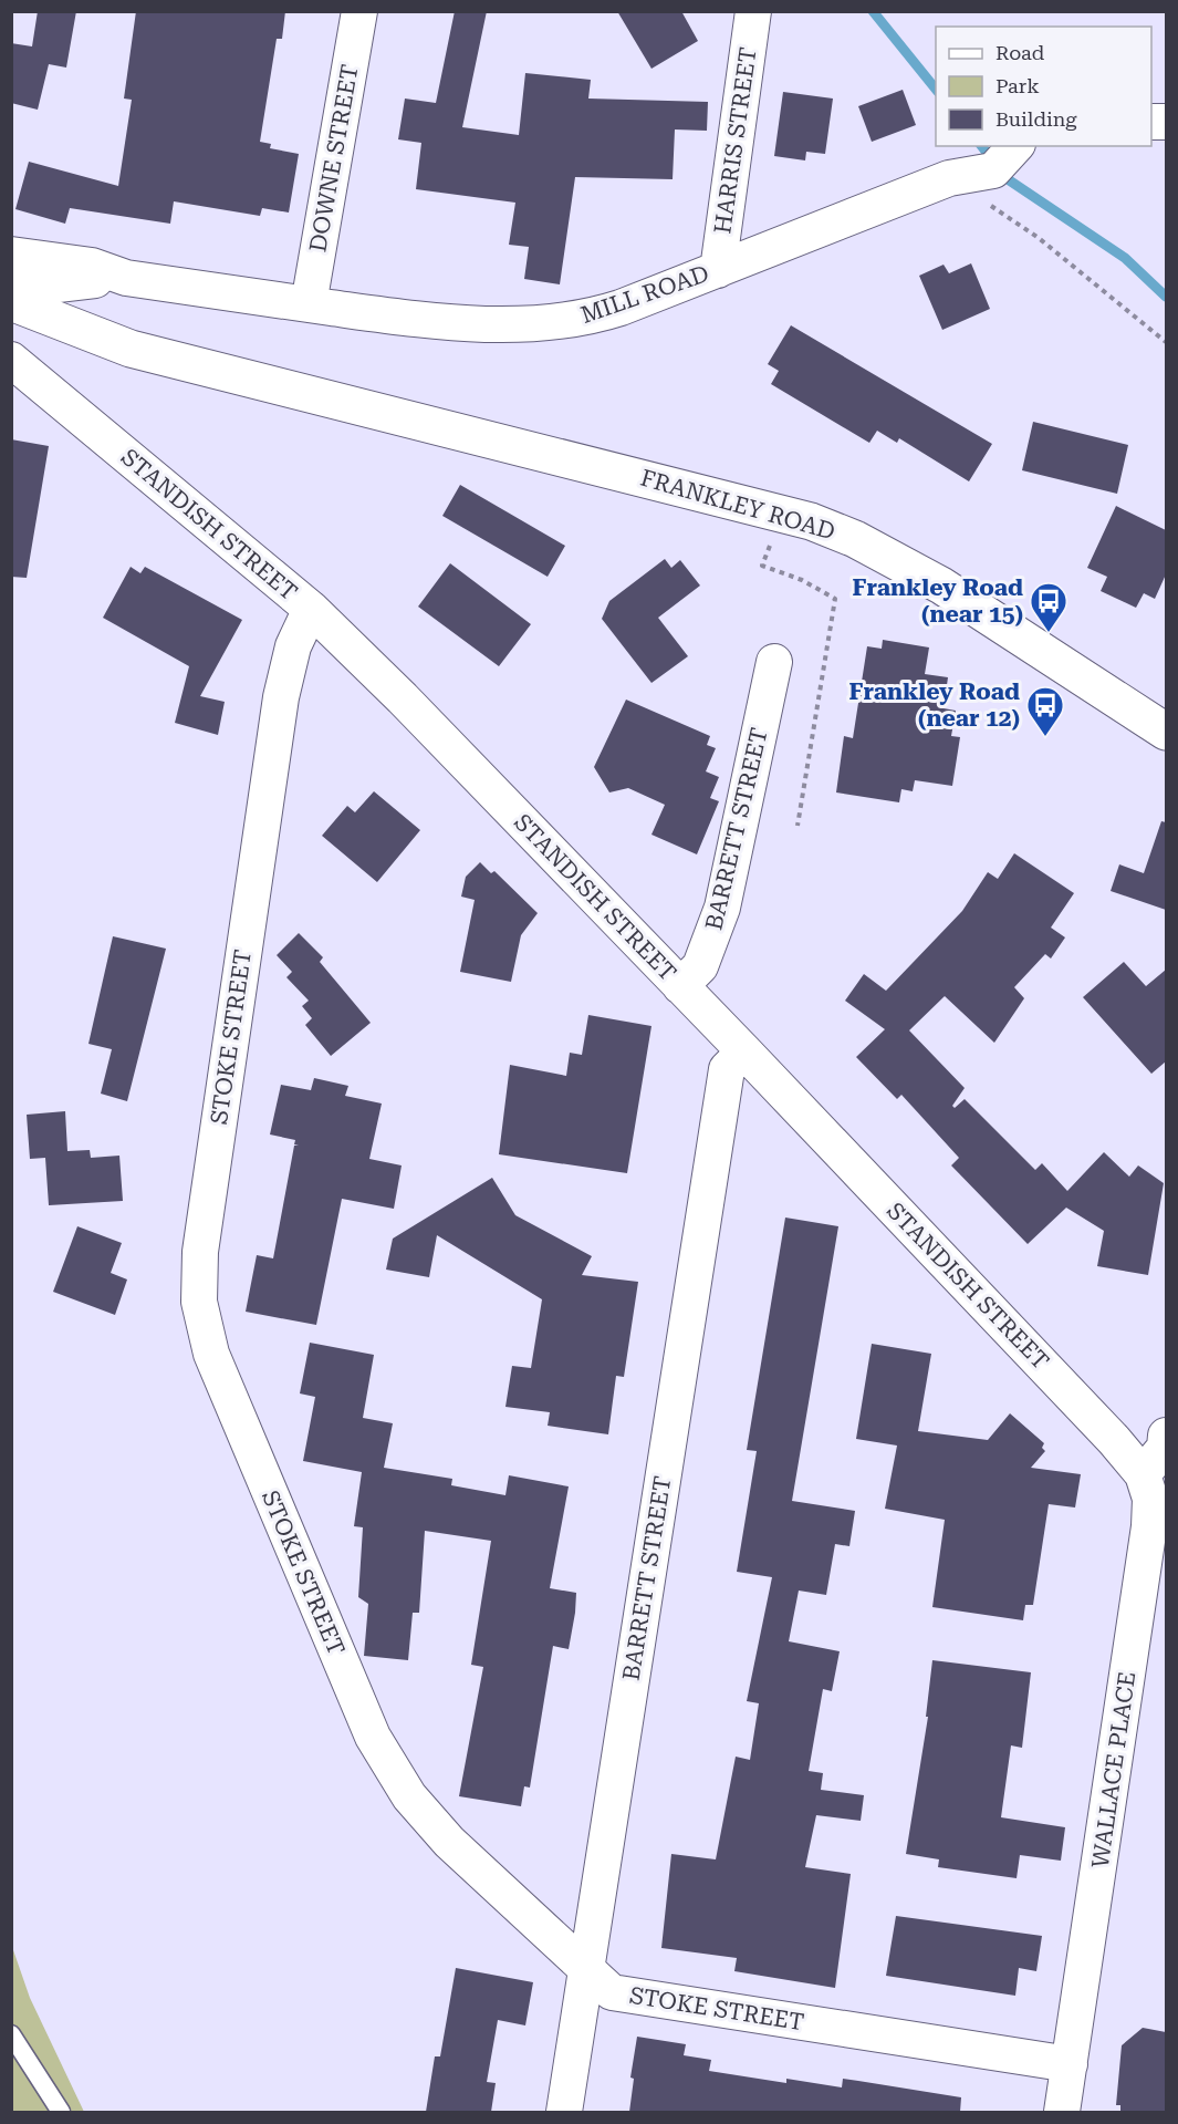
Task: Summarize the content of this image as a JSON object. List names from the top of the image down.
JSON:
{
  "streets": {
    "street": [
      "HARRIS STREET",
      "DOWNE STREET",
      "MILL ROAD",
      "FRANKLEY ROAD",
      "STANDISH STREET",
      "BARRETT STREET",
      "STOKE STREET",
      "WALLACE PLACE"
    ]
  },
  "crossings": [
    ["HARRIS STREET", "MILL ROAD"],
    ["DOWNE STREET", "MILL ROAD"],
    ["STANDISH STREET", "BARRETT STREET"],
    ["STANDISH STREET", "STOKE STREET"],
    ["STANDISH STREET", "WALLACE PLACE"],
    ["BARRETT STREET", "STOKE STREET"],
    ["STOKE STREET", "WALLACE PLACE"]
  ],
  "places": {
    "bus stop": ["Frankley Road (near 15)", "Frankley Road (near 12)"]
  },
  "legend": ["Road", "Park", "Building"]
}
